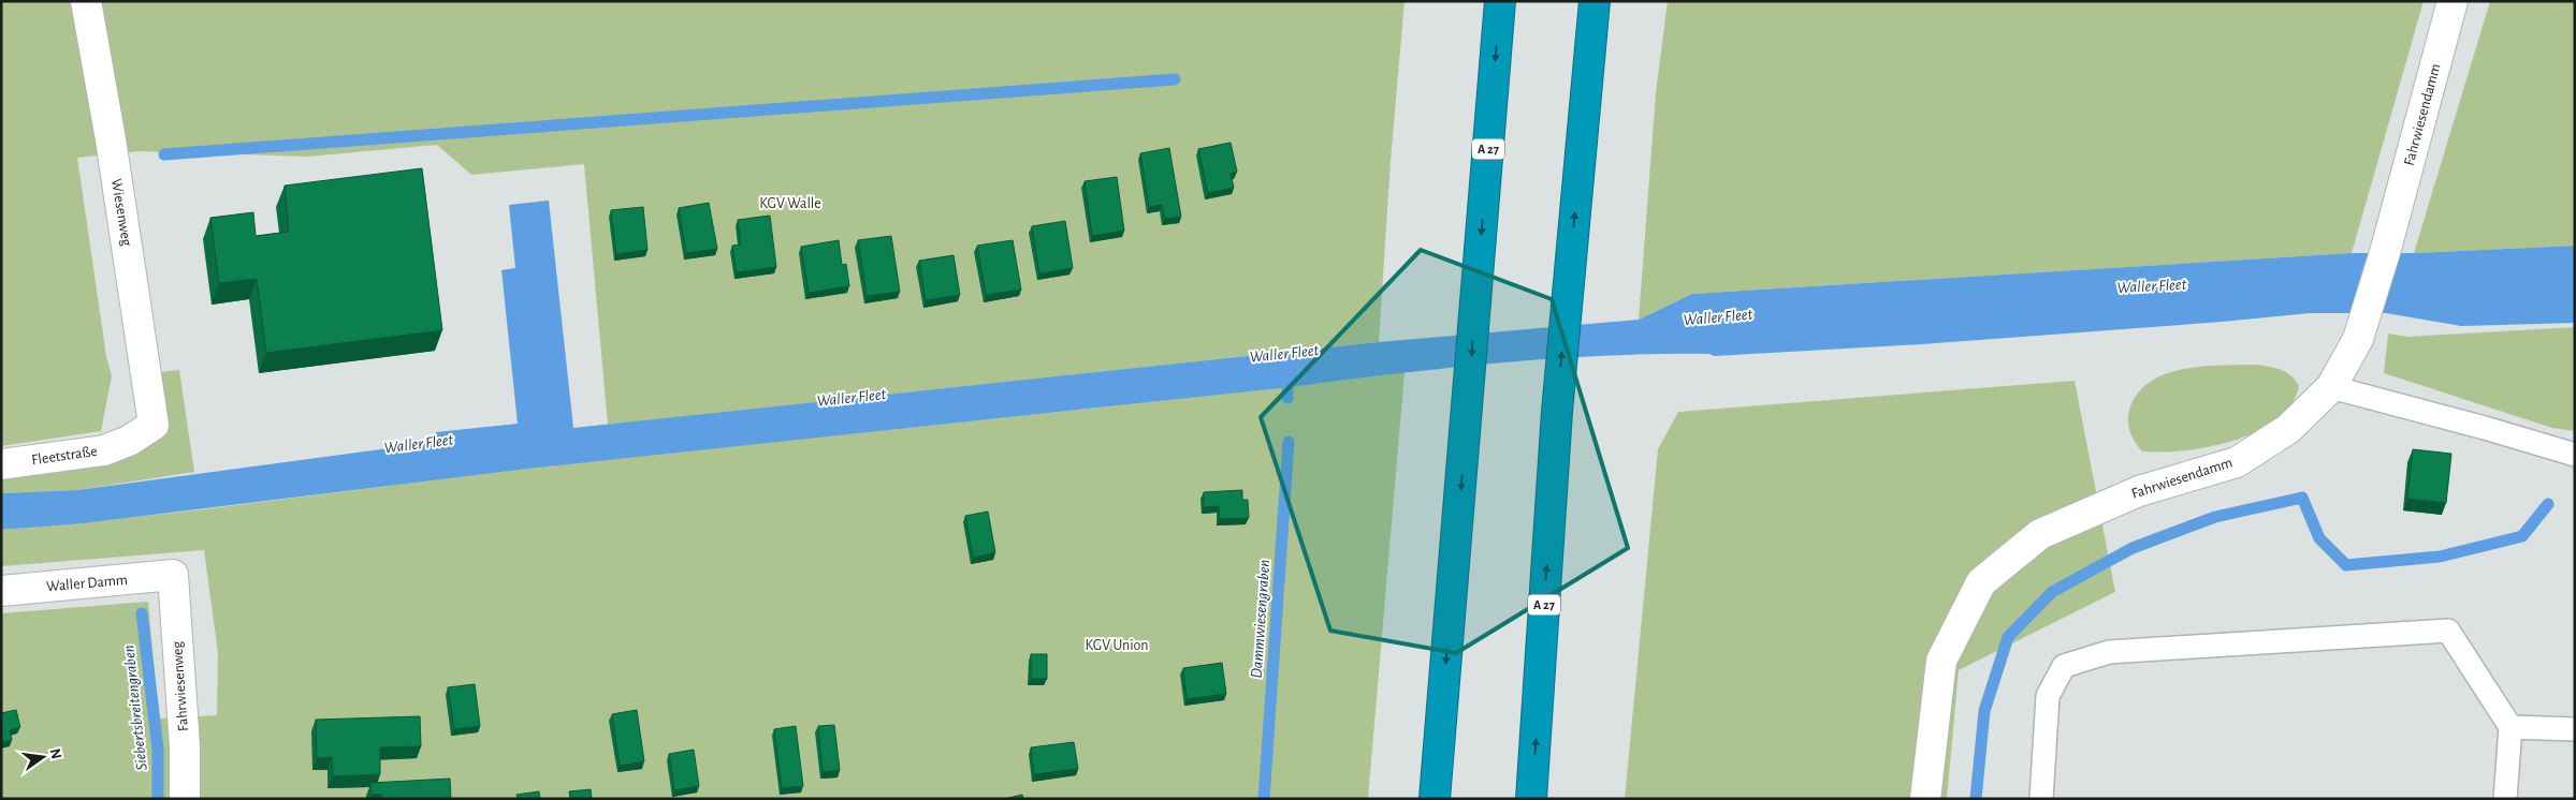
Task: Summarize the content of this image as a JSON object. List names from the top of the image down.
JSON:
{
  "streets": {
    "highway": ["A 27"],
    "street": [
      "Fahrwiesendamm",
      "Wiesenweg",
      "Fleetstraße",
      "Waller Damm",
      "Fahrwiesenweg"
    ]
  },
  "crossings": [
    ["Wiesenweg", "Fleetstraße"],
    ["Waller Damm", "Fahrwiesenweg"]
  ],
  "water": ["Waller Fleet", "Dammwiesengraben", "Siebertsbreitengraben"],
  "parks": ["KGV Walle", "KGV Union"],
  "north": "right"
}
